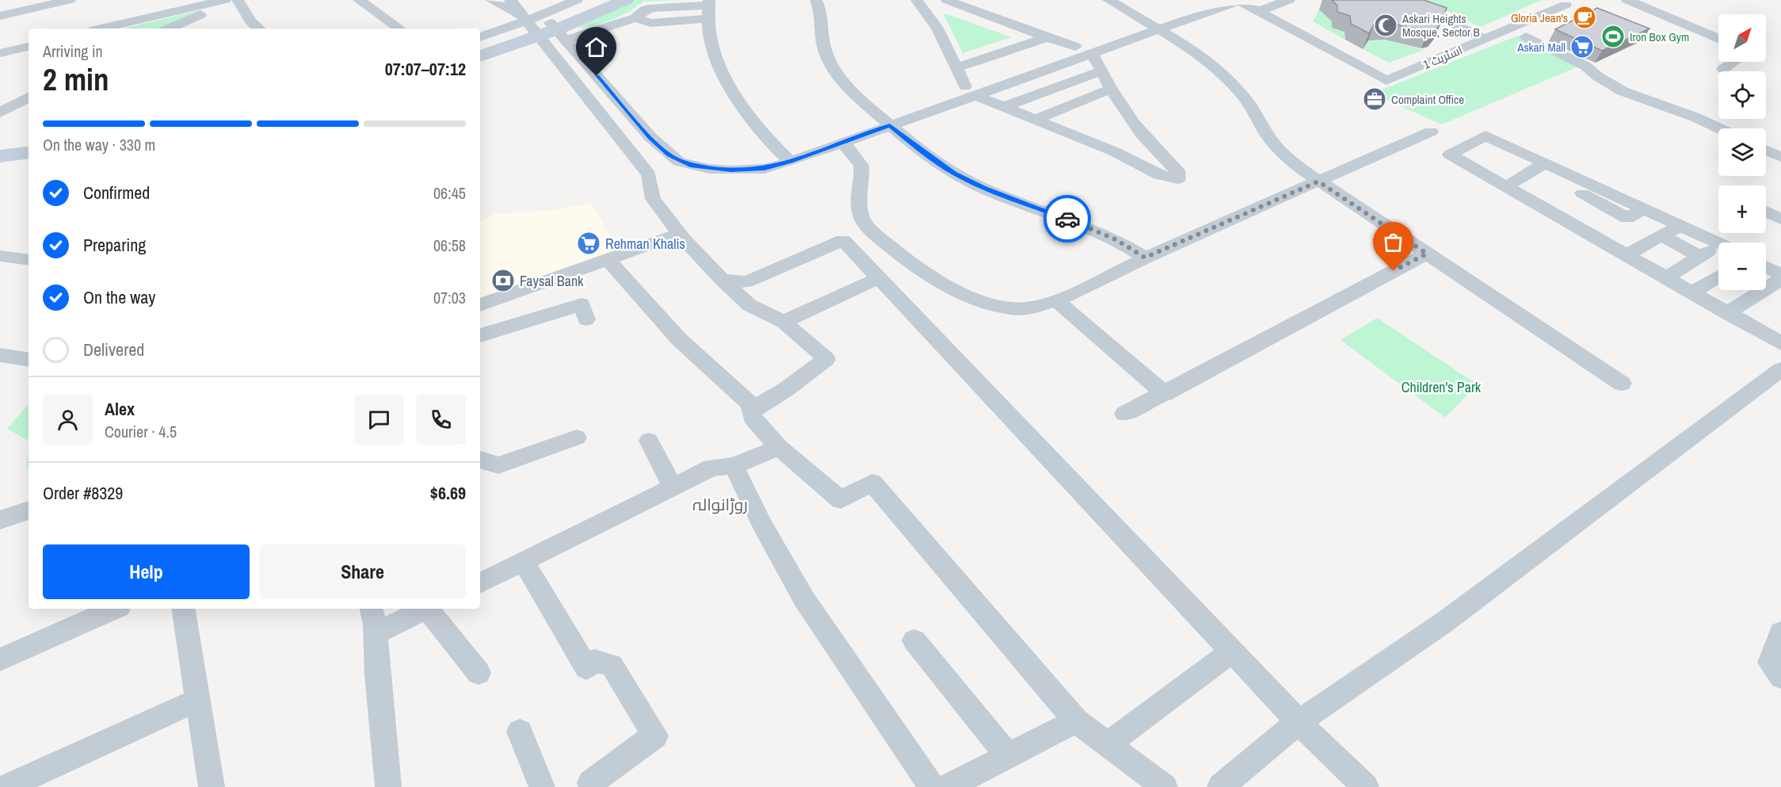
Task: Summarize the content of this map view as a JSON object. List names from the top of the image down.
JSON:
{
  "streets": {
    "street": ["اسٹریٹ 1"]
  },
  "districts": ["روڑانوالہ"],
  "parks": ["Children's Park"],
  "places": {
    "cafe": ["Gloria Jean's"],
    "mosque": ["Askari Heights Mosque, Sector B"],
    "sports": ["Iron Box Gym"],
    "supermarket": ["Askari Mall", "Rehman Khalis"],
    "office": ["Complaint Office"],
    "bank": ["Faysal Bank"]
  },
  "north": "top right",
  "page": {
    "map_buttons": ["+", "−"],
    "heading": ["2 min", "Arriving in", "07:07–07:12"],
    "panel": [
      "Alex",
      "Courier · 4.5",
      "Order #8329",
      "$6.69"
    ],
    "bar": "On the way · 330 m",
    "list": [
      ["Confirmed", "06:45"],
      ["Preparing", "06:58"],
      ["On the way", "07:03"],
      "Delivered"
    ],
    "buttons": ["Help", "Share"]
  }
}
